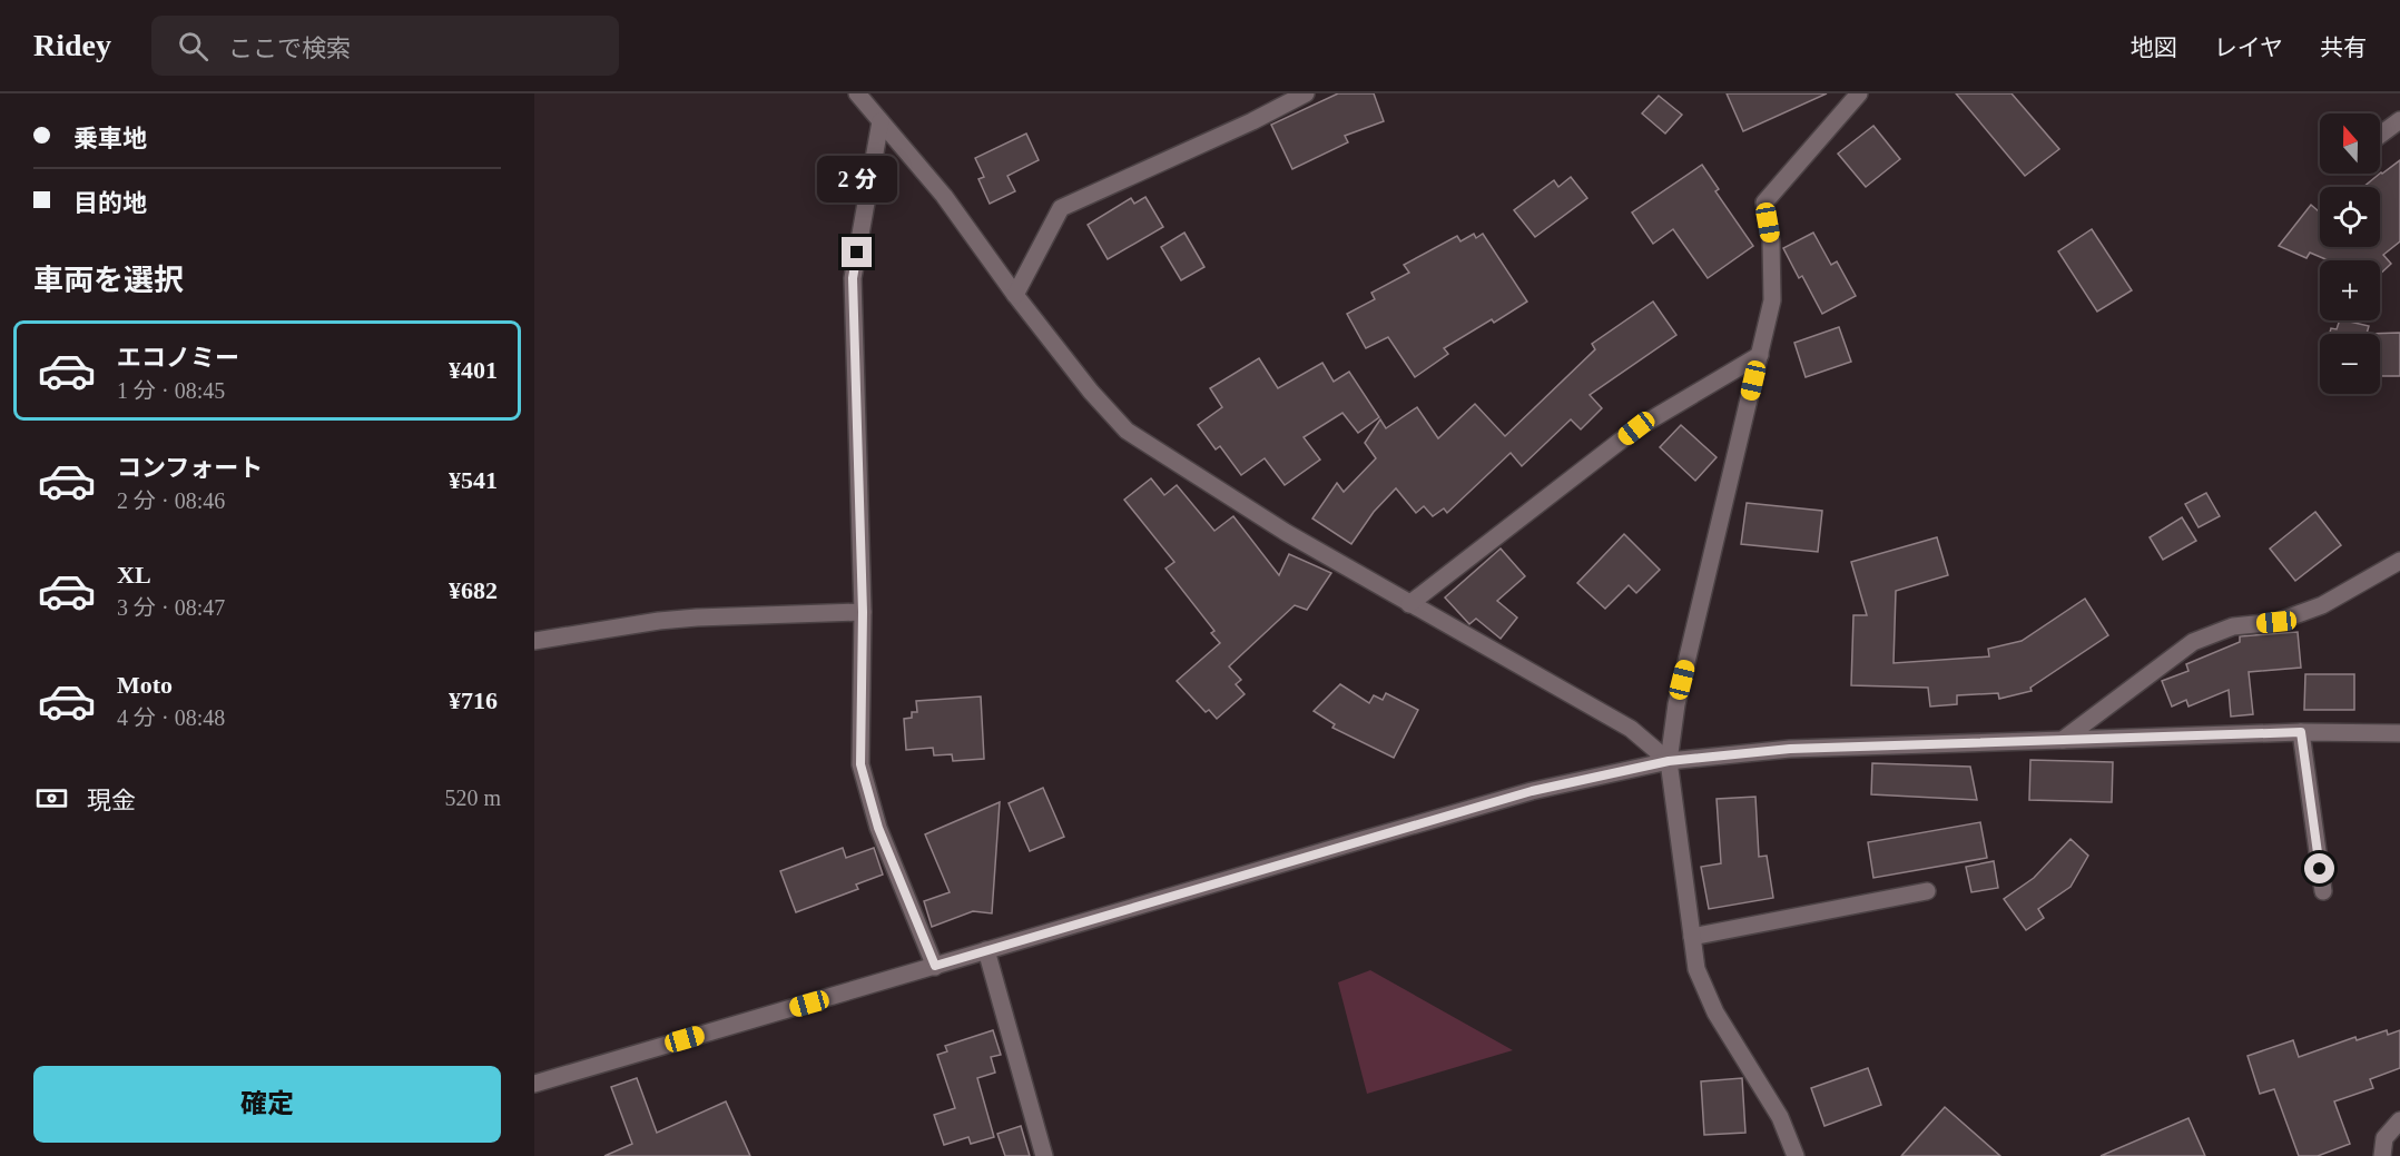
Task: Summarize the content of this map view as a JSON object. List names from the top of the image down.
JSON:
{
  "north": "top",
  "page": {
    "header": "Ridey",
    "search": "ここで検索",
    "nav": ["地図", "レイヤ", "共有"],
    "banner": ["乗車地", "目的地"],
    "map_buttons": ["+", "−"],
    "bubble": "2 分",
    "heading": "車両を選択",
    "list": [
      {
        "name": "エコノミー",
        "note": "1 分 · 08:45",
        "value": "¥401"
      },
      {
        "name": "コンフォート",
        "note": "2 分 · 08:46",
        "value": "¥541"
      },
      {
        "name": "XL",
        "note": "3 分 · 08:47",
        "value": "¥682"
      },
      {
        "name": "Moto",
        "note": "4 分 · 08:48",
        "value": "¥716"
      }
    ],
    "pay": ["現金", "520 m"],
    "buttons": "確定"
  }
}
